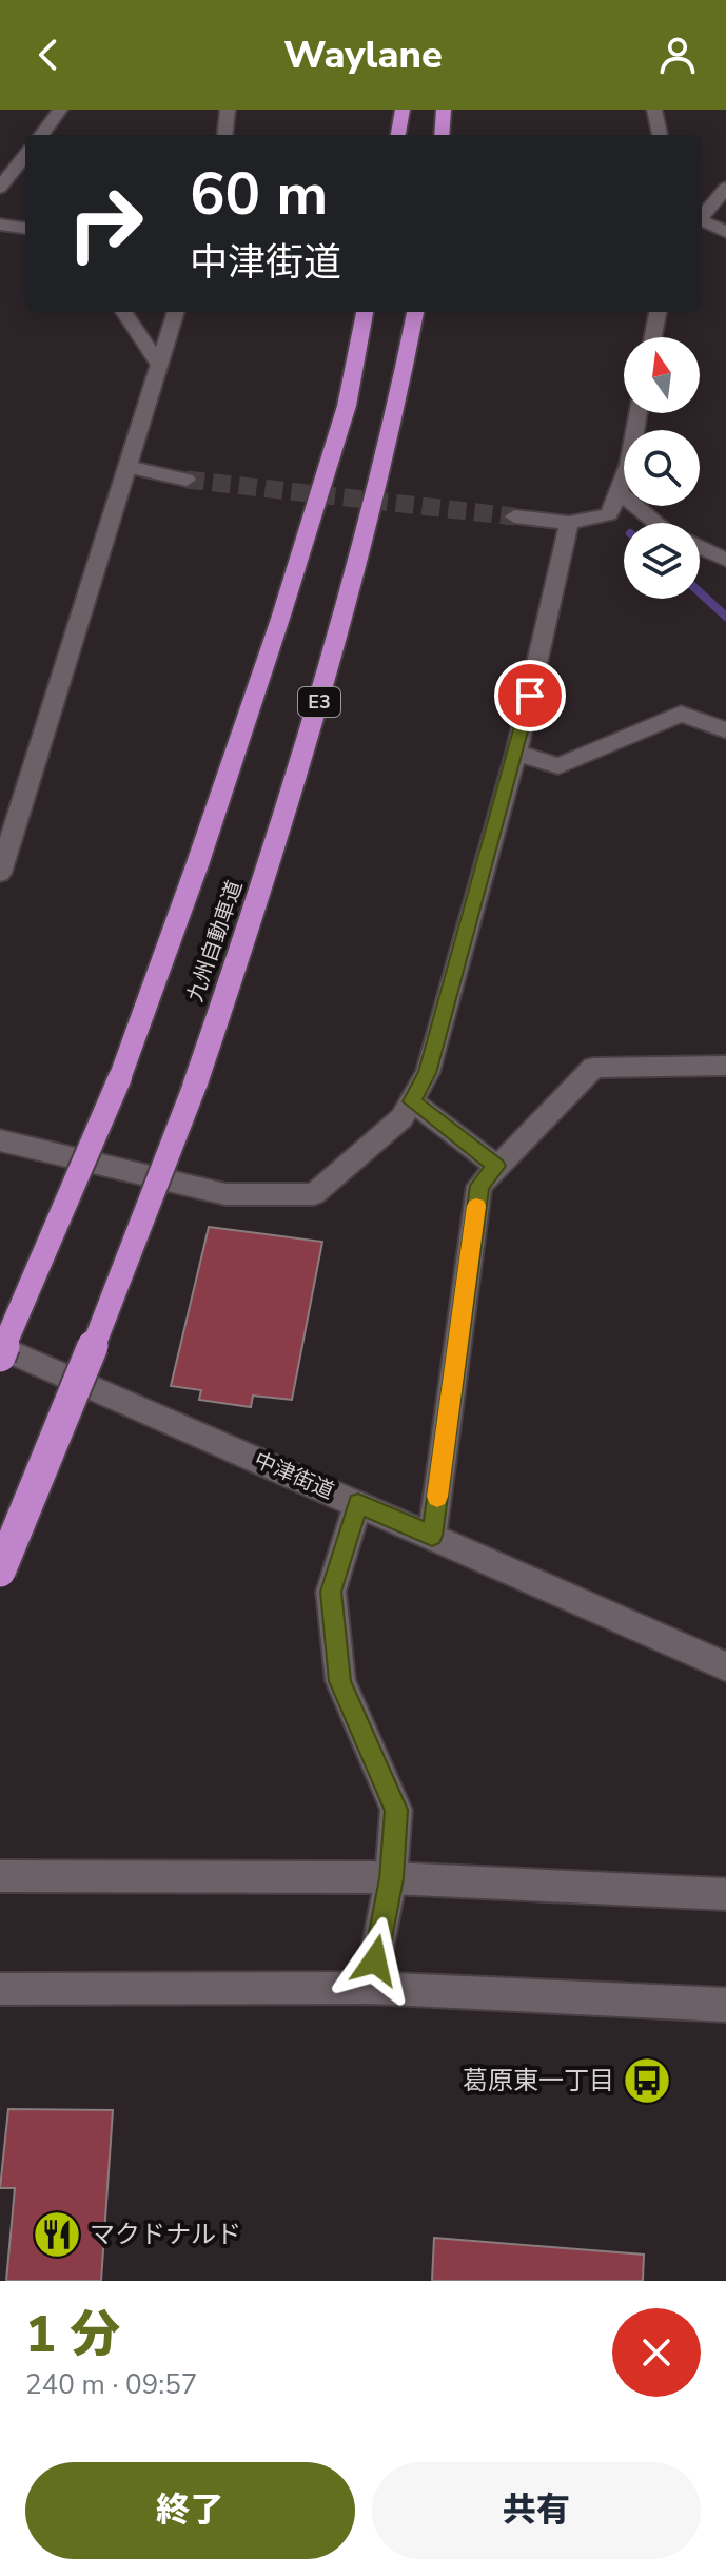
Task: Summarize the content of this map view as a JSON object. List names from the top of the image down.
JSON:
{
  "streets": {
    "highway": ["E3", "九州自動車道"],
    "street": ["中津街道"]
  },
  "places": {
    "bus stop": ["葛原東一丁目"],
    "restaurant": ["マクドナルド"]
  },
  "north": "top",
  "page": {
    "header": "Waylane",
    "turn": ["60 m", "中津街道"],
    "heading": ["1 分", "240 m · 09:57"],
    "buttons": ["終了", "共有"]
  }
}
